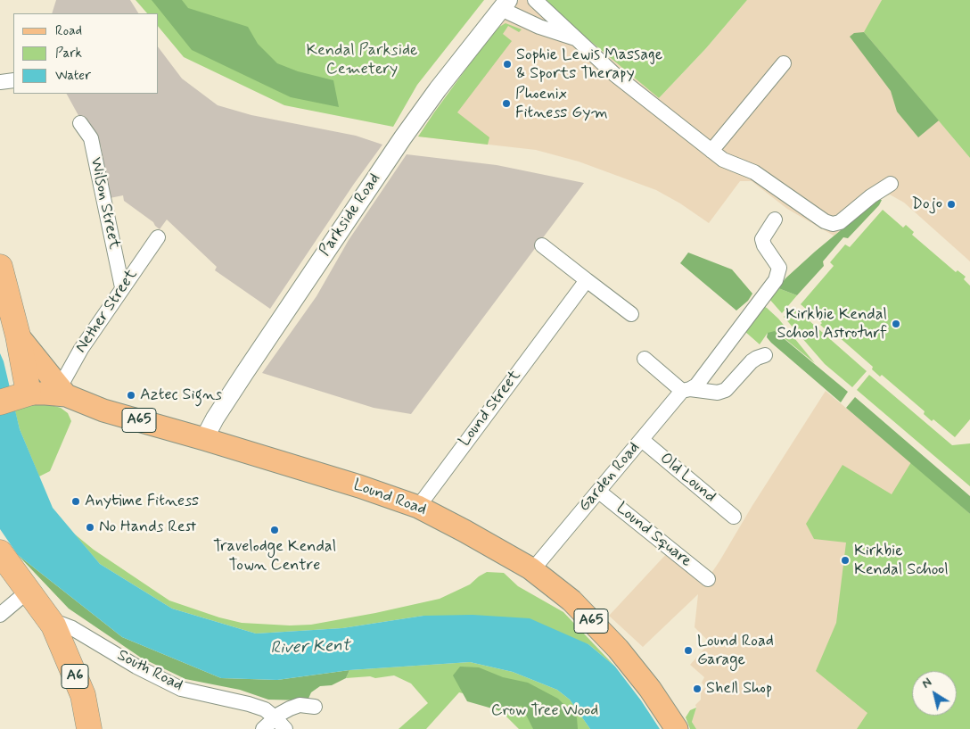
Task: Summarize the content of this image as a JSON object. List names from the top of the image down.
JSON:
{
  "streets": {
    "highway": ["A65", "A6"],
    "main road": ["Lound Road"],
    "street": [
      "Wilson Street",
      "Parkside Road",
      "Nether Street",
      "Lound Street",
      "Garden Road",
      "Old Lound",
      "Lound Square",
      "South Road"
    ]
  },
  "crossings": [
    ["Wilson Street", "Nether Street"],
    ["Parkside Road", "Lound Road"],
    ["Nether Street", "A65"],
    ["Nether Street", "Lound Road"],
    ["Lound Street", "Lound Road"],
    ["A65", "Lound Road"],
    ["Garden Road", "Old Lound"],
    ["Garden Road", "Lound Road"],
    ["Garden Road", "Lound Square"],
    ["South Road", "A6"]
  ],
  "water": ["River Kent"],
  "parks": ["Kendal Parkside Cemetery", "Crow Tree Wood"],
  "places": [
    "Sophie Lewis Massage & Sports Therapy",
    "Phoenix Fitness Gym",
    "Dojo",
    "Kirkbie Kendal School Astroturf",
    "Aztec Signs",
    "Anytime Fitness",
    "No Hands Rest",
    "Travelodge Kendal Town Centre",
    "Kirkbie Kendal School",
    "Lound Road Garage",
    "Shell Shop"
  ],
  "legend": ["Road", "Park", "Water"],
  "north": "top left"
}
